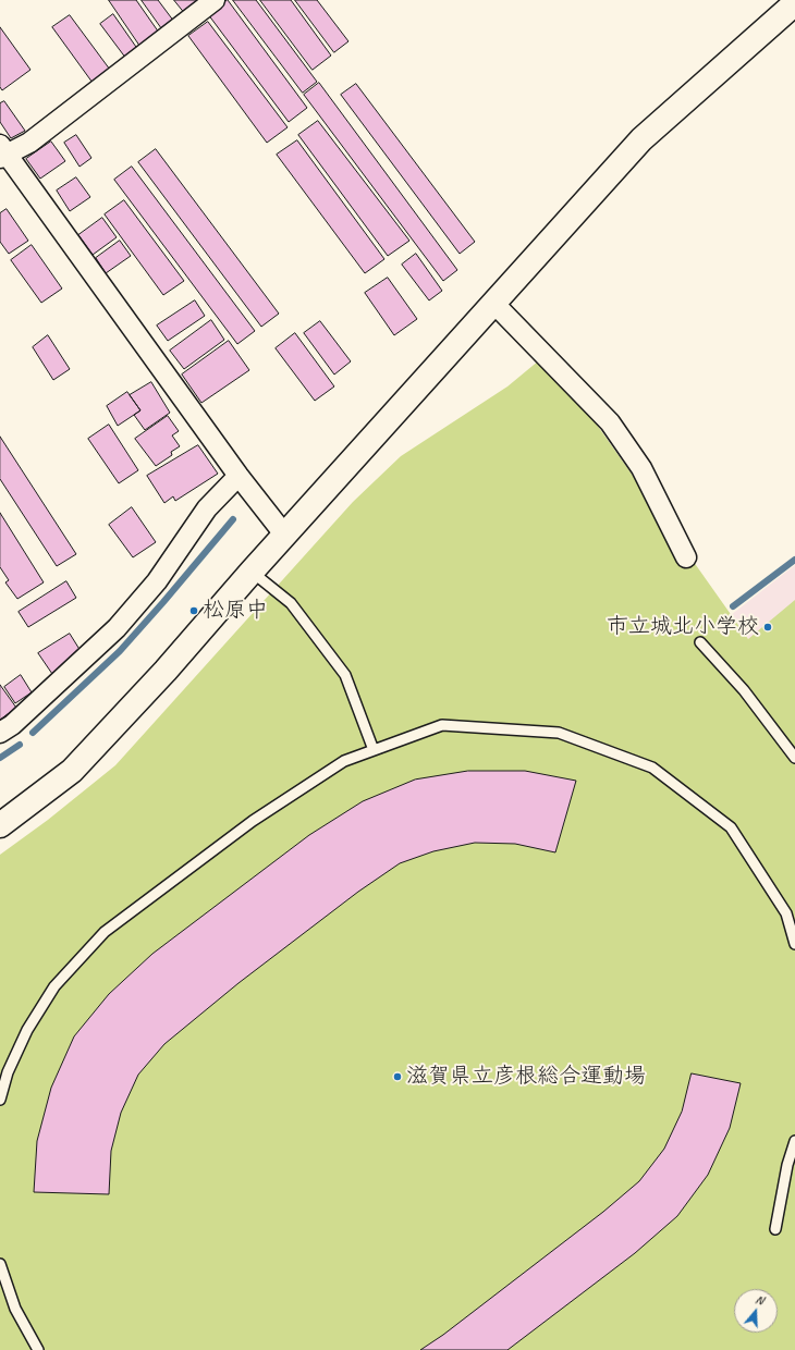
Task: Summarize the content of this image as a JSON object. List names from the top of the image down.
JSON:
{
  "places": ["松原中", "市立城北小学校", "滋賀県立彦根総合運動場"],
  "north": "top"
}
